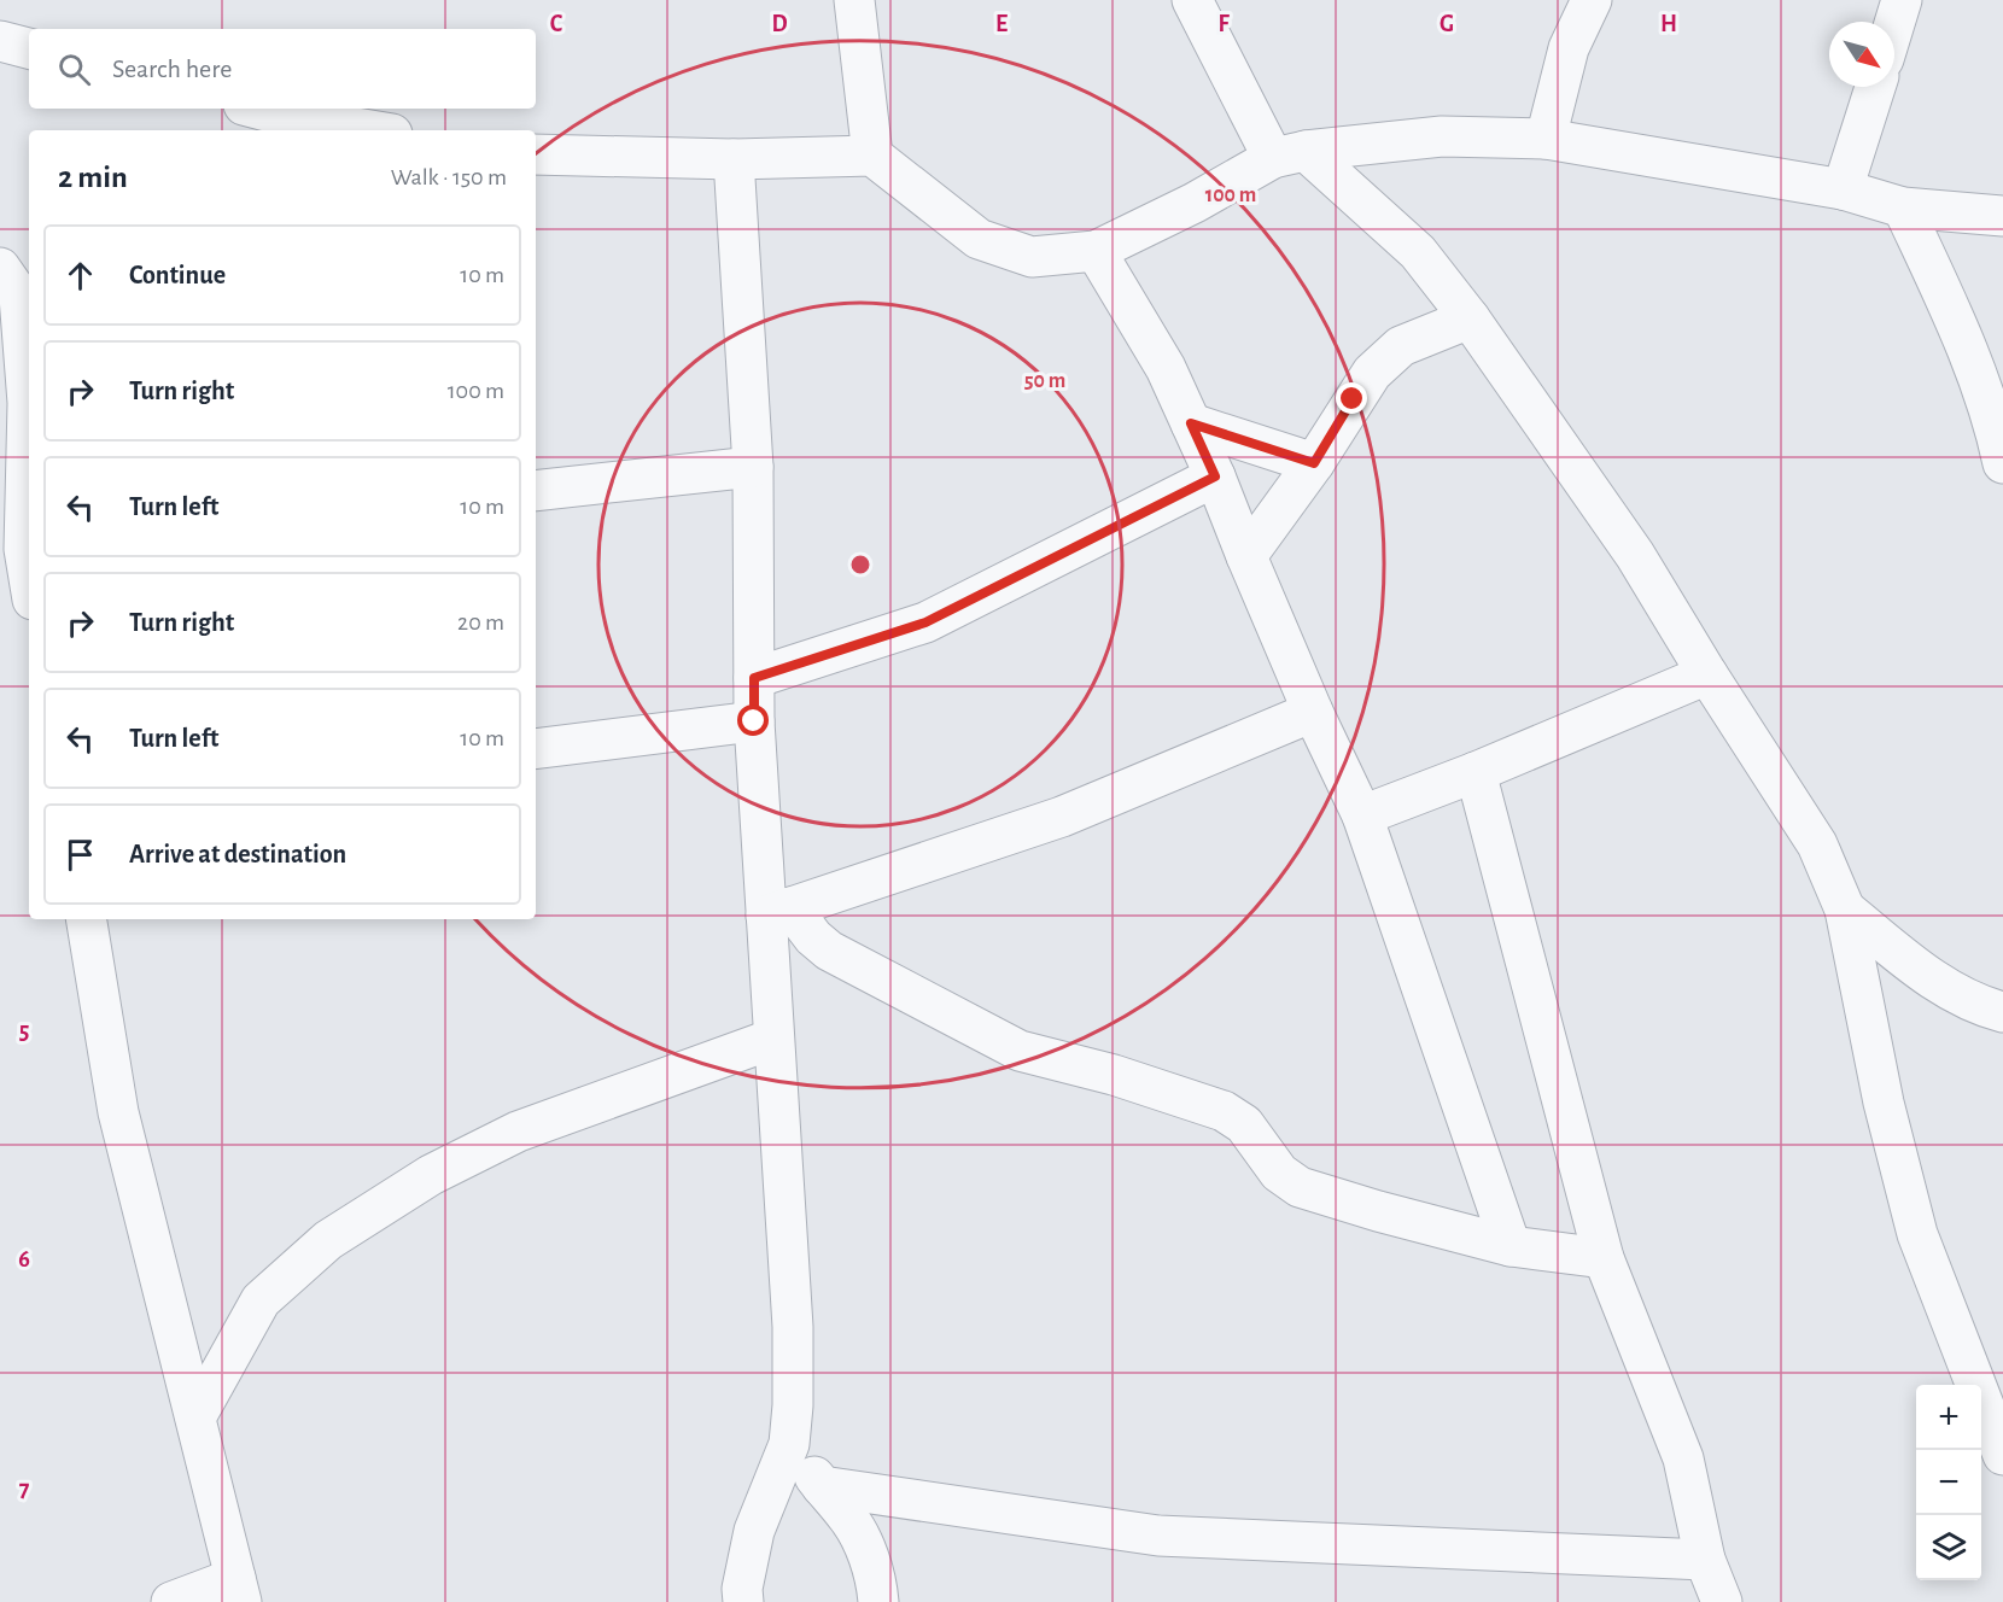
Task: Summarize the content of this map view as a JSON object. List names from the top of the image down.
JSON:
{
  "north": "bottom right",
  "page": {
    "search": "Search here",
    "heading": ["2 min", "Walk · 150 m"],
    "list": [
      ["Continue", "10 m"],
      ["Turn right", "100 m"],
      ["Turn left", "10 m"],
      ["Turn right", "20 m"],
      ["Turn left", "10 m"],
      "Arrive at destination"
    ],
    "map_buttons": ["+", "−"]
  },
  "grid": {
    "columns": [
      "C",
      "D",
      "E",
      "F",
      "G",
      "H"
    ],
    "rows": ["5", "6", "7"]
  },
  "rings": ["100 m", "50 m"]
}
